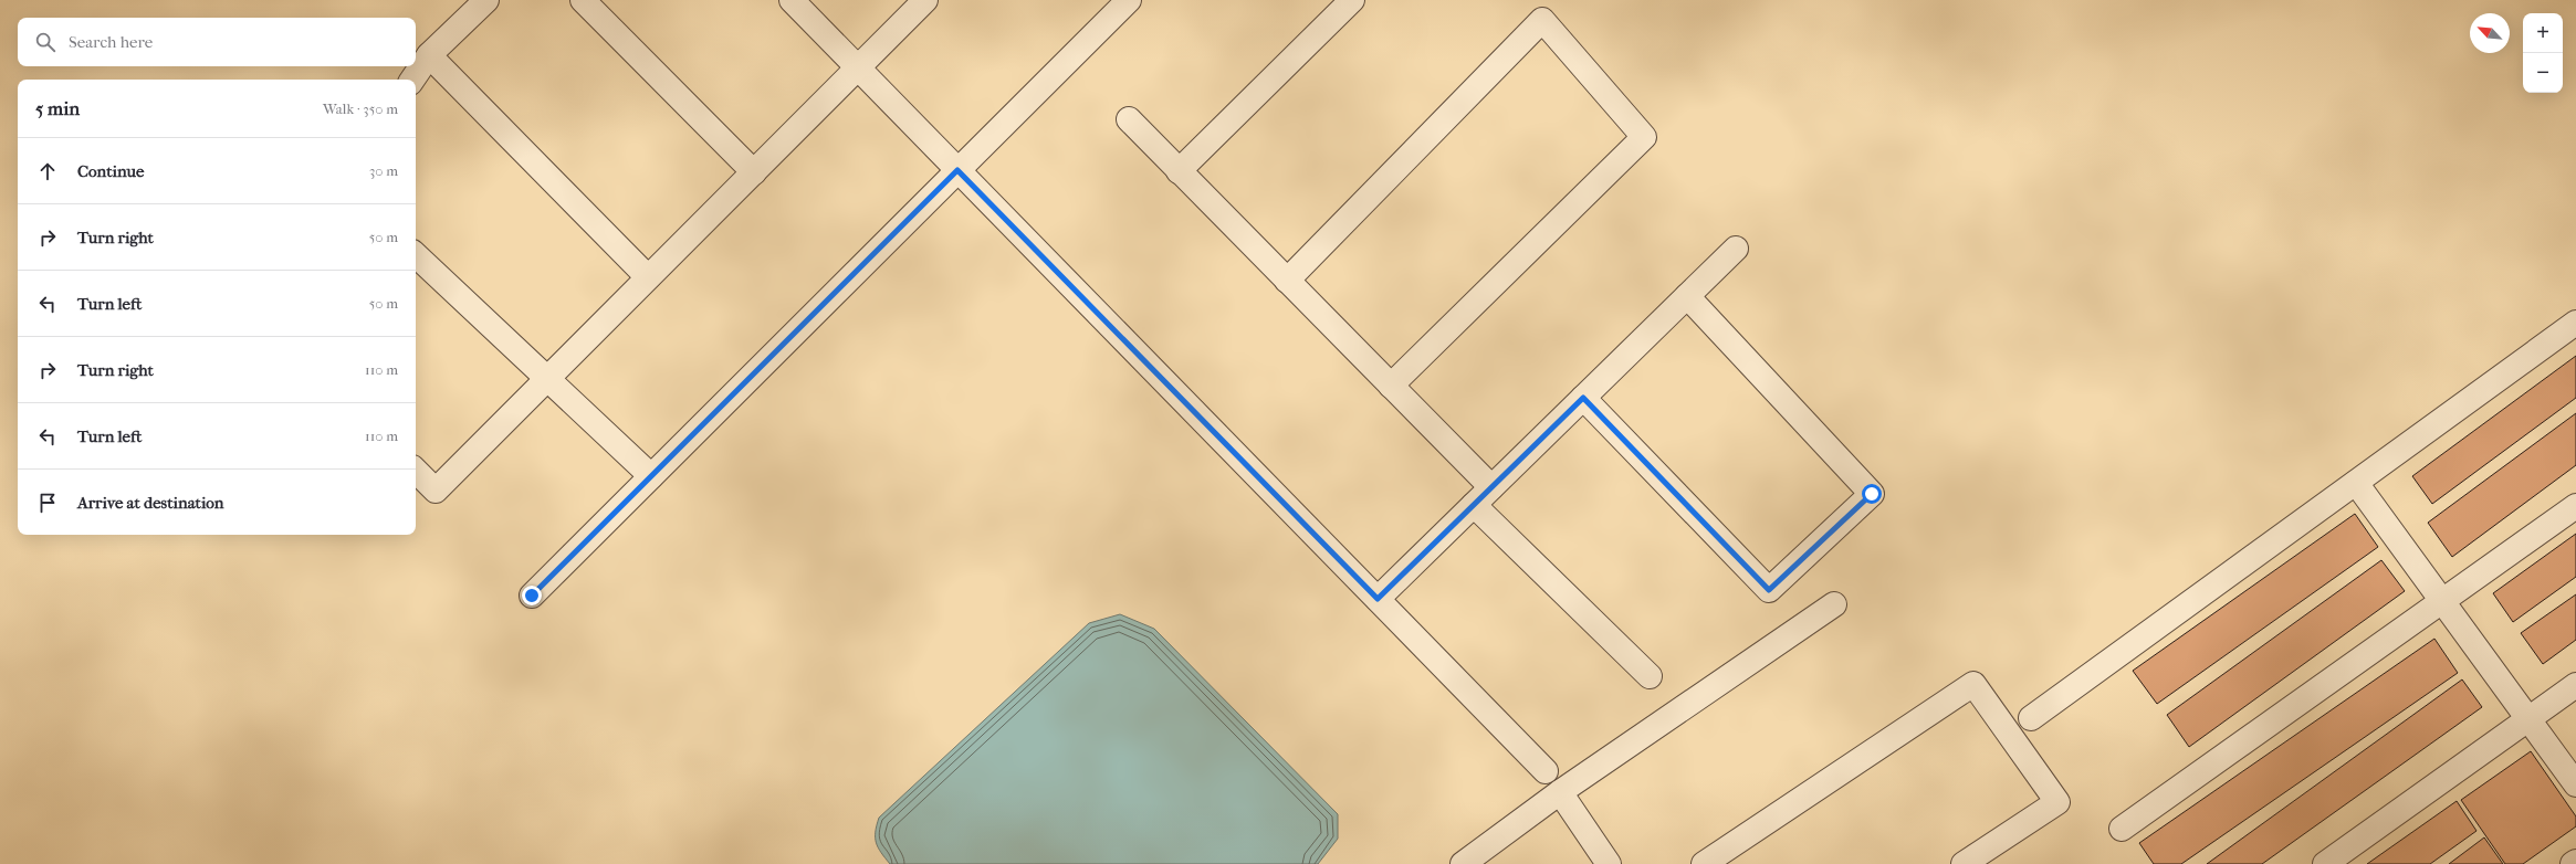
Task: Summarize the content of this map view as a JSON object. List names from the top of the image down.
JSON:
{
  "north": "top left",
  "page": {
    "map_buttons": ["+", "−"],
    "search": "Search here",
    "heading": ["5 min", "Walk · 350 m"],
    "list": [
      ["Continue", "30 m"],
      ["Turn right", "50 m"],
      ["Turn left", "50 m"],
      ["Turn right", "110 m"],
      ["Turn left", "110 m"],
      "Arrive at destination"
    ]
  }
}
